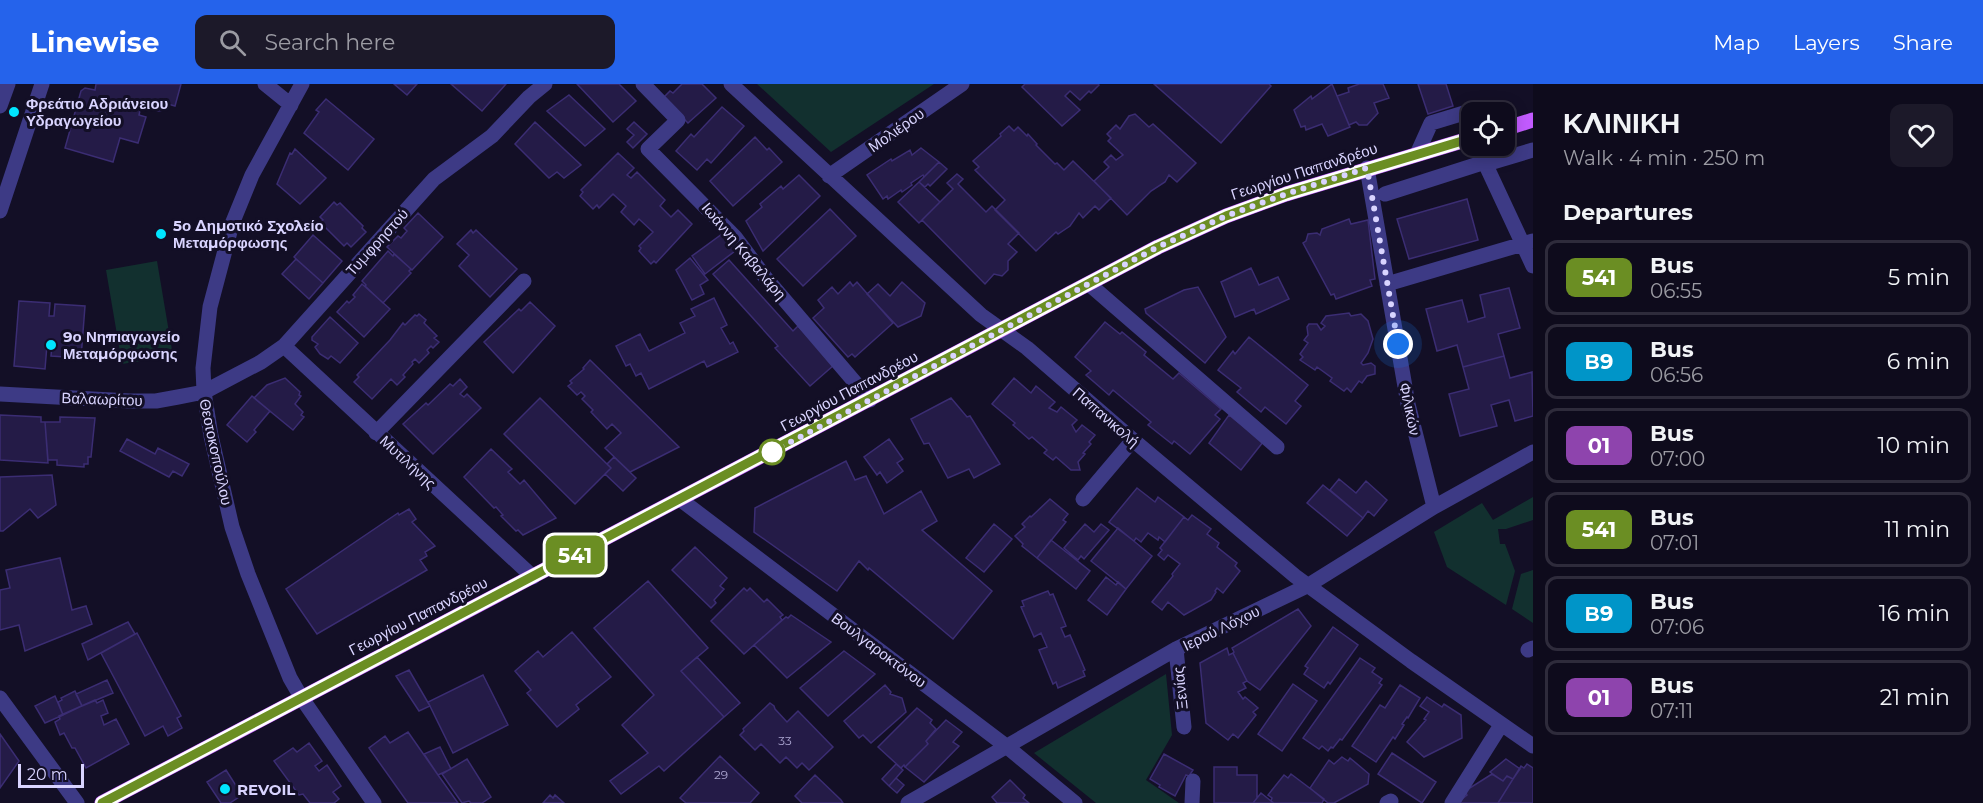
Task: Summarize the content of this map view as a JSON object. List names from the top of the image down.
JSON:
{
  "streets": {
    "main road": ["Γεωργίου Παπανδρέου"],
    "street": [
      "Μολιέρου",
      "Τυμφρηστού",
      "Ιωάννη Καβαλάρη",
      "Βαλαωρίτου",
      "Φιλικών",
      "Παπανικολή",
      "Θεοτοκοπούλου",
      "Μυτιλήνης",
      "Ιερού Λόχου",
      "Βουλγαροκτόνου",
      "Ξενίας"
    ]
  },
  "crossings": [
    ["Μολιέρου", "Παπανικολή"],
    ["Γεωργίου Παπανδρέου", "Ιωάννη Καβαλάρη"],
    ["Γεωργίου Παπανδρέου", "Φιλικών"],
    ["Γεωργίου Παπανδρέου", "Παπανικολή"],
    ["Γεωργίου Παπανδρέου", "Θεοτοκοπούλου"],
    ["Γεωργίου Παπανδρέου", "Μυτιλήνης"],
    ["Γεωργίου Παπανδρέου", "Βουλγαροκτόνου"],
    ["Τυμφρηστού", "Βαλαωρίτου"],
    ["Τυμφρηστού", "Θεοτοκοπούλου"],
    ["Τυμφρηστού", "Μυτιλήνης"],
    ["Βαλαωρίτου", "Θεοτοκοπούλου"],
    ["Φιλικών", "Ιερού Λόχου"],
    ["Παπανικολή", "Ιερού Λόχου"],
    ["Ιερού Λόχου", "Βουλγαροκτόνου"],
    ["Ιερού Λόχου", "Ξενίας"]
  ],
  "places": [
    "Φρεάτιο Αδριάνειου Υδραγωγείου",
    "5ο Δημοτικό Σχολείο Μεταμόρφωσης",
    "9ο Νηπιαγωγείο Μεταμόρφωσης",
    "REVOIL"
  ],
  "lines": ["bus line 541"],
  "house_numbers": ["33", "29"],
  "scale_bar": "20 m",
  "page": {
    "header": "Linewise",
    "search": "Search here",
    "nav": ["Map", "Layers", "Share"],
    "on_map": "541",
    "heading": [
      ["ΚΛΙΝΙΚΗ", "Walk · 4 min · 250 m"],
      "Departures"
    ],
    "list": [
      {
        "mark": "541",
        "name": "Bus",
        "note": "06:55",
        "value": "5 min"
      },
      {
        "mark": "Β9",
        "name": "Bus",
        "note": "06:56",
        "value": "6 min"
      },
      {
        "mark": "01",
        "name": "Bus",
        "note": "07:00",
        "value": "10 min"
      },
      {
        "mark": "541",
        "name": "Bus",
        "note": "07:01",
        "value": "11 min"
      },
      {
        "mark": "Β9",
        "name": "Bus",
        "note": "07:06",
        "value": "16 min"
      },
      {
        "mark": "01",
        "name": "Bus",
        "note": "07:11",
        "value": "21 min"
      }
    ],
    "scale": "20 m"
  }
}
